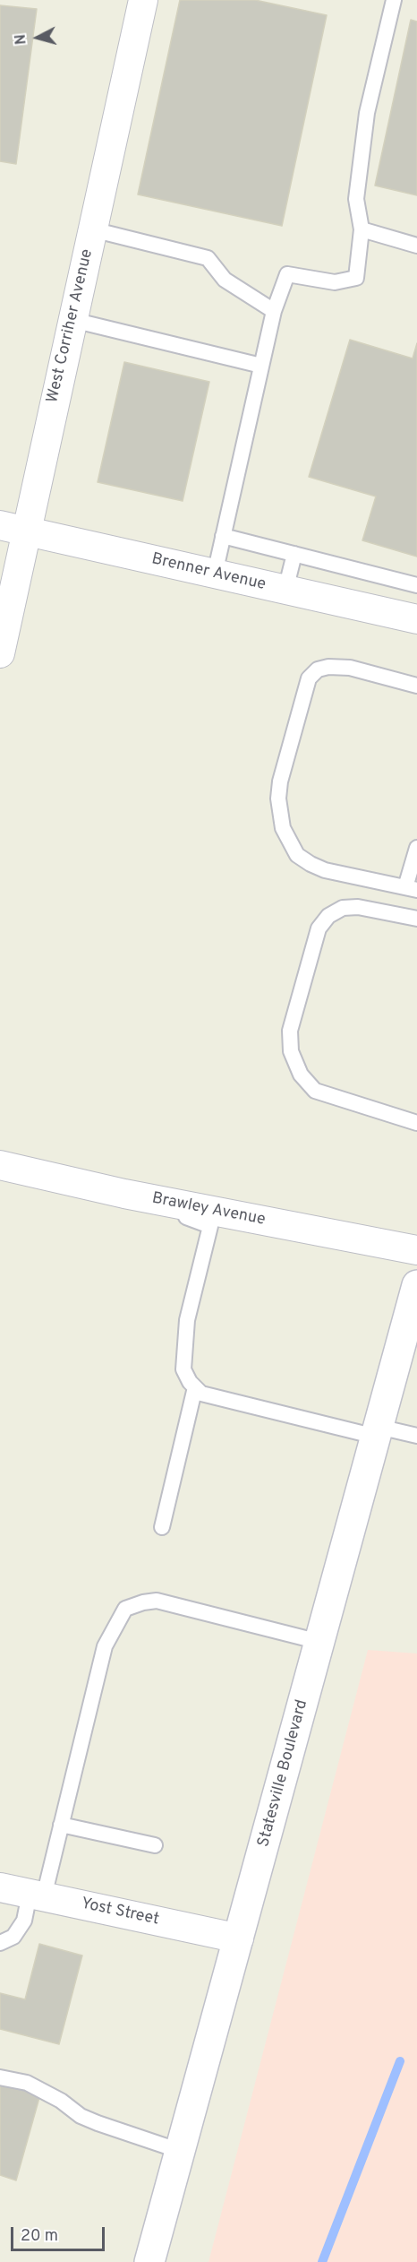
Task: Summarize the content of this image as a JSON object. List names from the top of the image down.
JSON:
{
  "streets": {
    "main road": ["Statesville Boulevard"],
    "street": [
      "West Corriher Avenue",
      "Brenner Avenue",
      "Brawley Avenue",
      "Yost Street"
    ]
  },
  "crossings": [
    ["West Corriher Avenue", "Brenner Avenue"],
    ["Statesville Boulevard", "Yost Street"]
  ],
  "scale_bar": "20 m",
  "north": "left"
}
